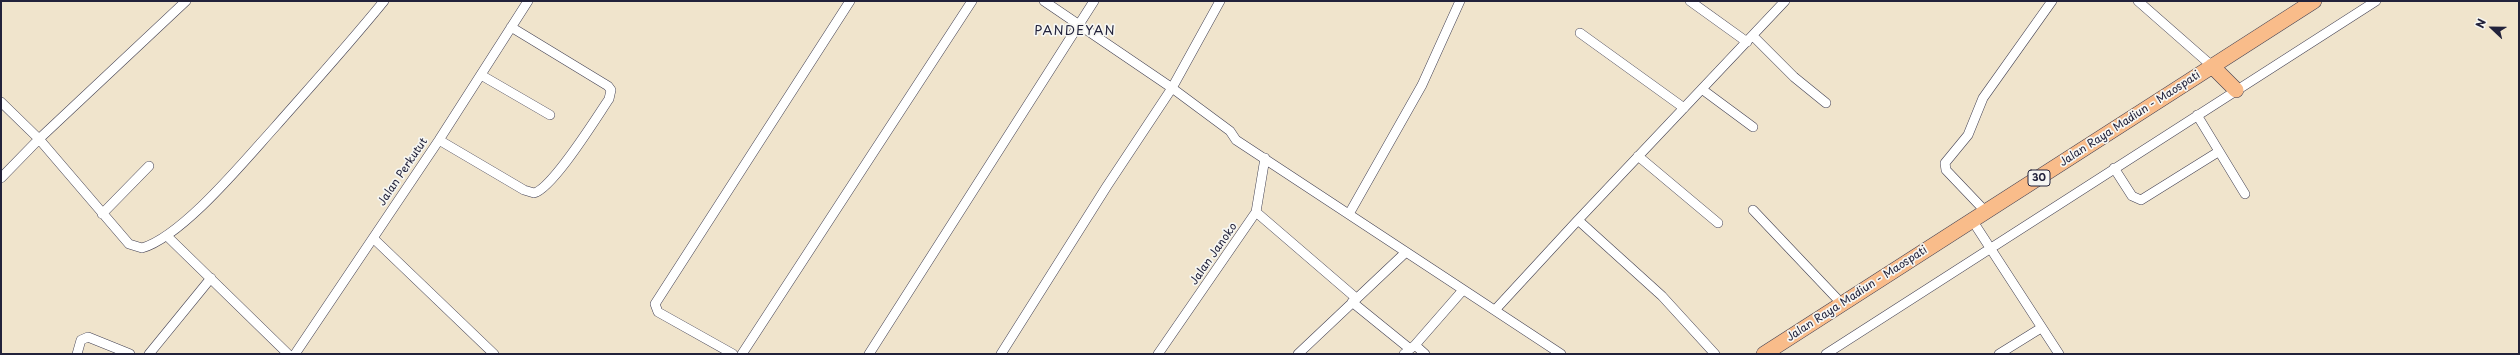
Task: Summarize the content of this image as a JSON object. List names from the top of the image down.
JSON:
{
  "streets": {
    "highway": ["Jalan Raya Madiun - Maospati", "30"],
    "street": ["Jalan Perkutut", "Jalan Janoko"]
  },
  "districts": ["PANDEYAN"],
  "north": "left"
}
